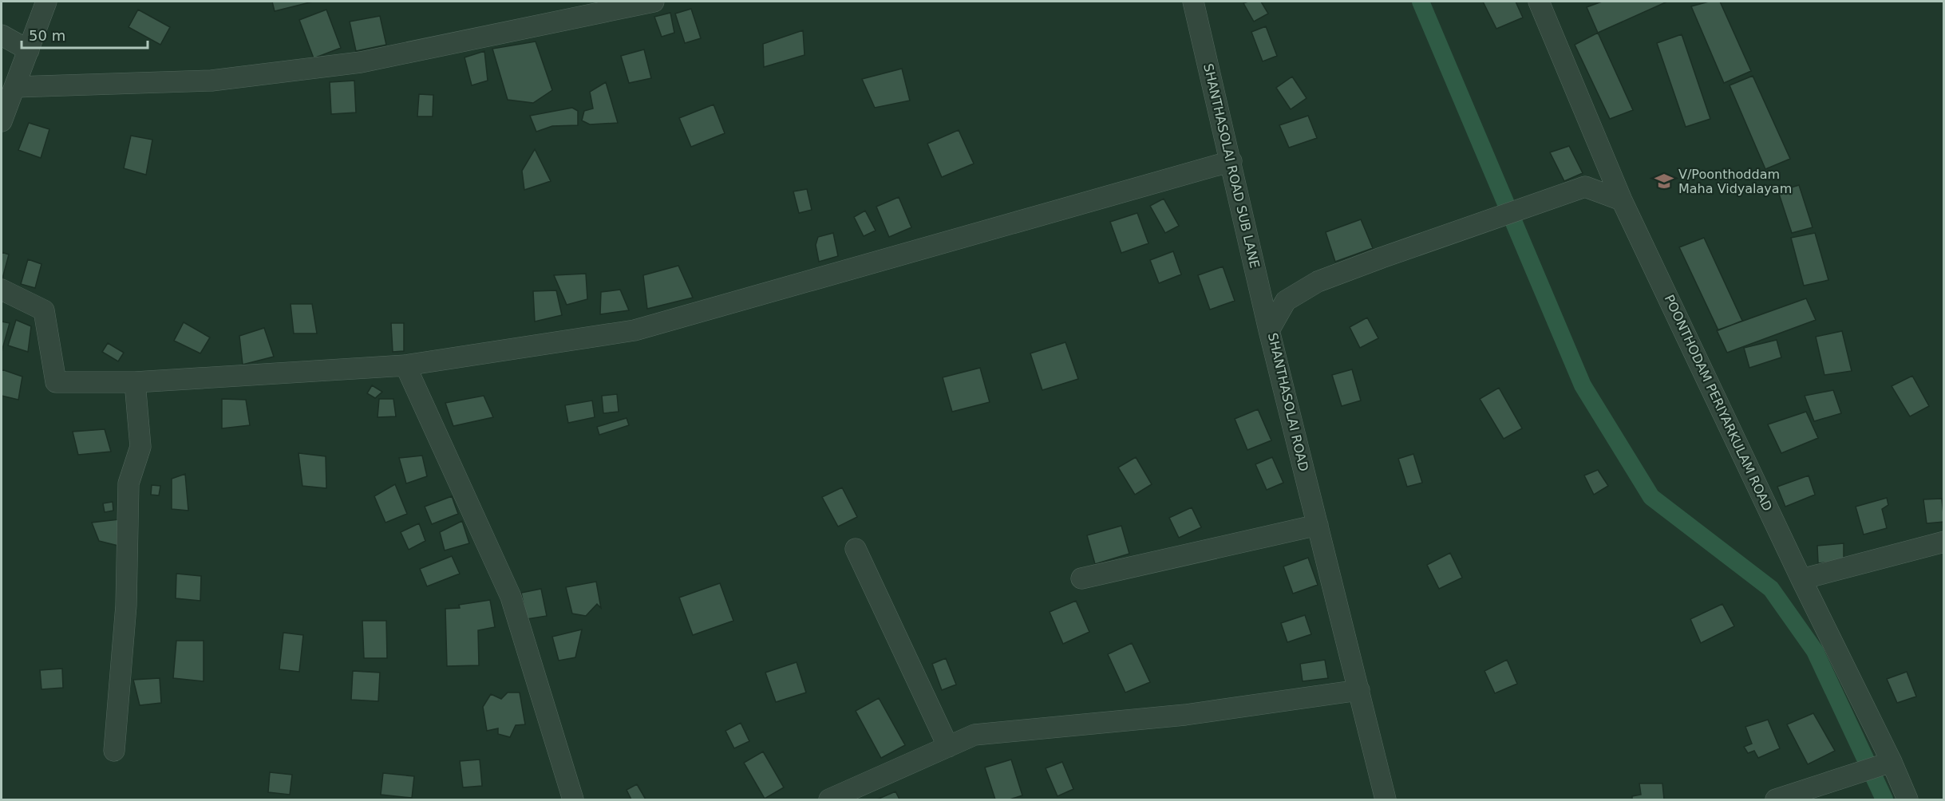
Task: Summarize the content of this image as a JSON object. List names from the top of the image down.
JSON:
{
  "streets": {
    "street": ["SHANTHASOLAI ROAD SUB LANE", "SHANTHASOLAI ROAD", "POONTHODAM PERIYARKULAM ROAD"]
  },
  "crossings": [
    ["SHANTHASOLAI ROAD SUB LANE", "SHANTHASOLAI ROAD"],
    ["SHANTHASOLAI ROAD", "POONTHODAM PERIYARKULAM ROAD"]
  ],
  "places": {
    "school or university": ["V/Poonthoddam Maha Vidyalayam"]
  },
  "scale_bar": "50 m"
}
